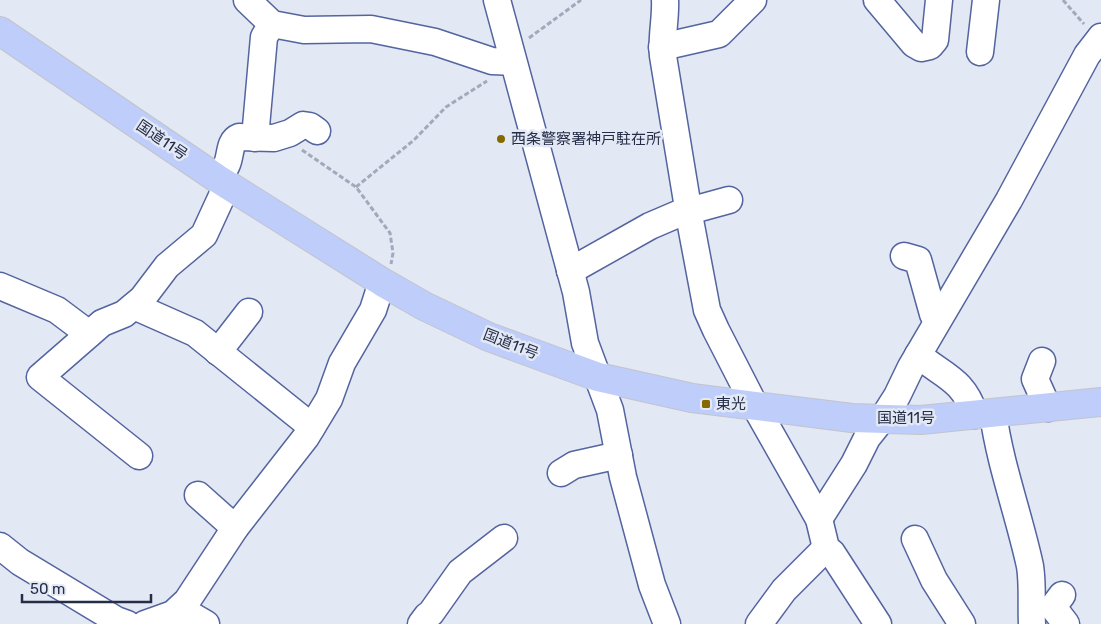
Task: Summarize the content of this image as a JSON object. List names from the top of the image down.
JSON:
{
  "streets": {
    "highway": ["国道11号"]
  },
  "places": {
    "other": ["西条警察署神戸駐在所"],
    "transit": ["東光"]
  },
  "scale_bar": "50 m"
}
